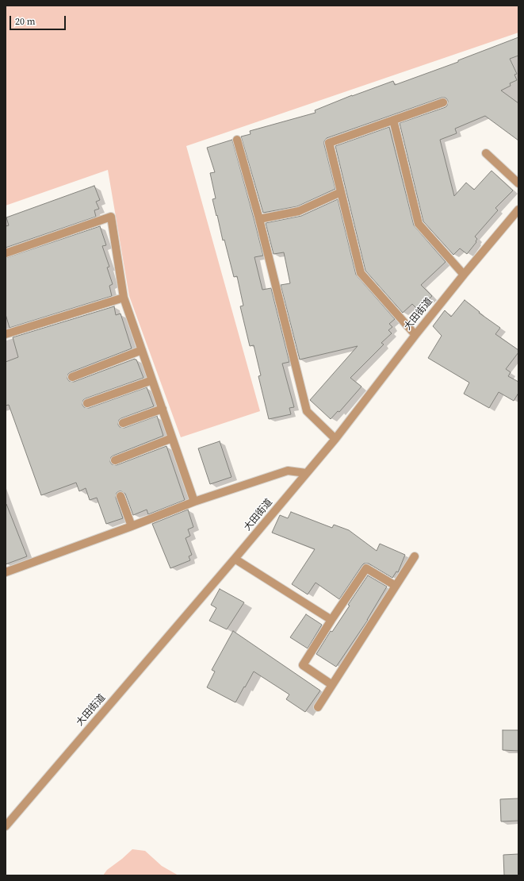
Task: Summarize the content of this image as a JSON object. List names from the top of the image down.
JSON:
{
  "streets": {
    "street": ["大田街道"]
  },
  "scale_bar": "20 m"
}
